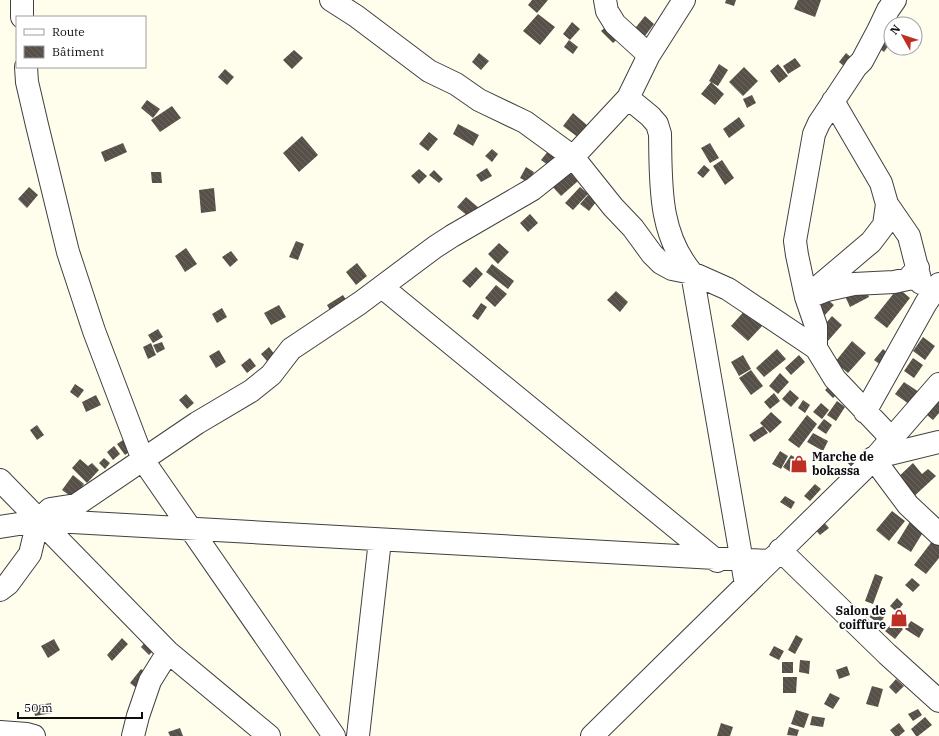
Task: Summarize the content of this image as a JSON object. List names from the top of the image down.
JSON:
{
  "places": {
    "shop": ["Marche de bokassa", "Salon de coiffure"]
  },
  "legend": ["Route", "Bâtiment"],
  "scale_bar": "50 m",
  "north": "top left"
}
